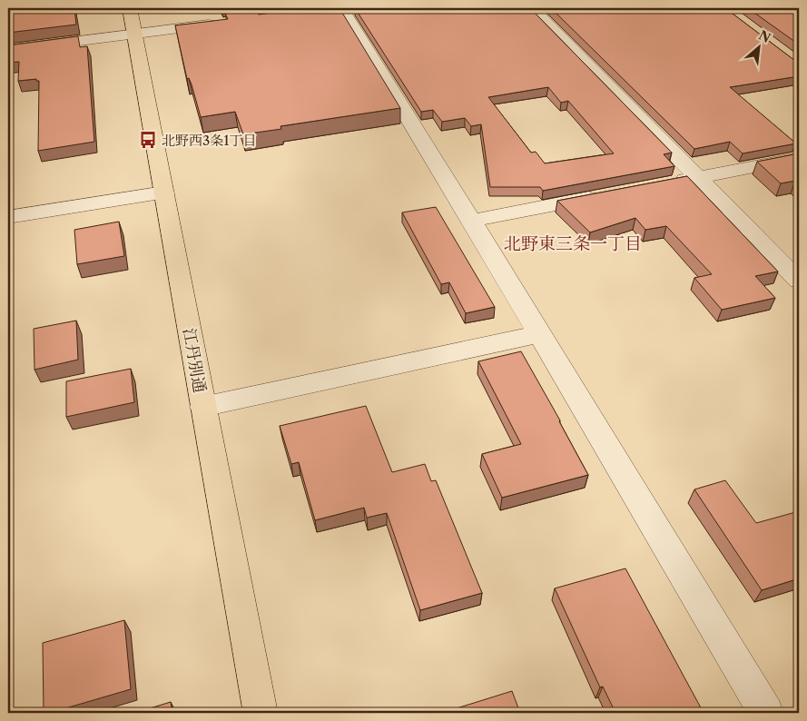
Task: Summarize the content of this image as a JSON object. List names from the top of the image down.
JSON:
{
  "streets": {
    "main road": ["江丹別通"]
  },
  "districts": ["北野東三条一丁目"],
  "places": {
    "bus stop": ["北野西3条1丁目"]
  },
  "north": "top right"
}
